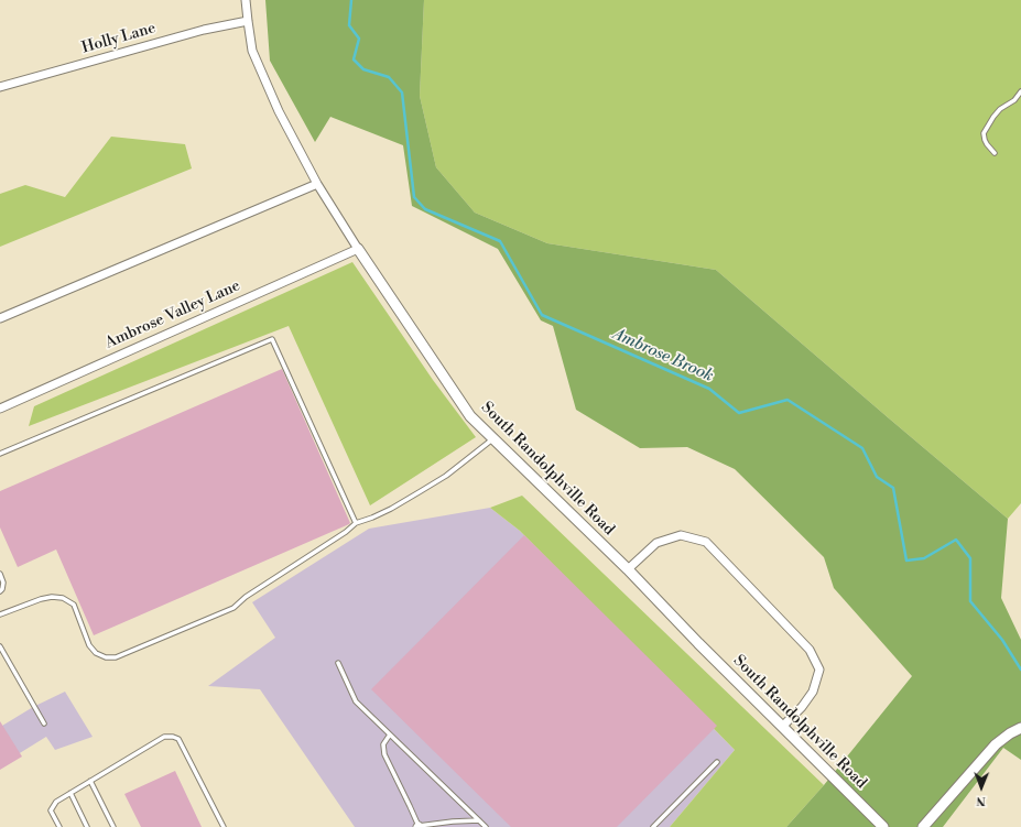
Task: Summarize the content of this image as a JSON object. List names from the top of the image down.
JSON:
{
  "streets": {
    "street": ["Holly Lane", "Ambrose Valley Lane", "South Randolphville Road"]
  },
  "crossings": [
    ["Holly Lane", "South Randolphville Road"],
    ["Ambrose Valley Lane", "South Randolphville Road"]
  ],
  "water": ["Ambrose Brook"],
  "north": "bottom"
}
